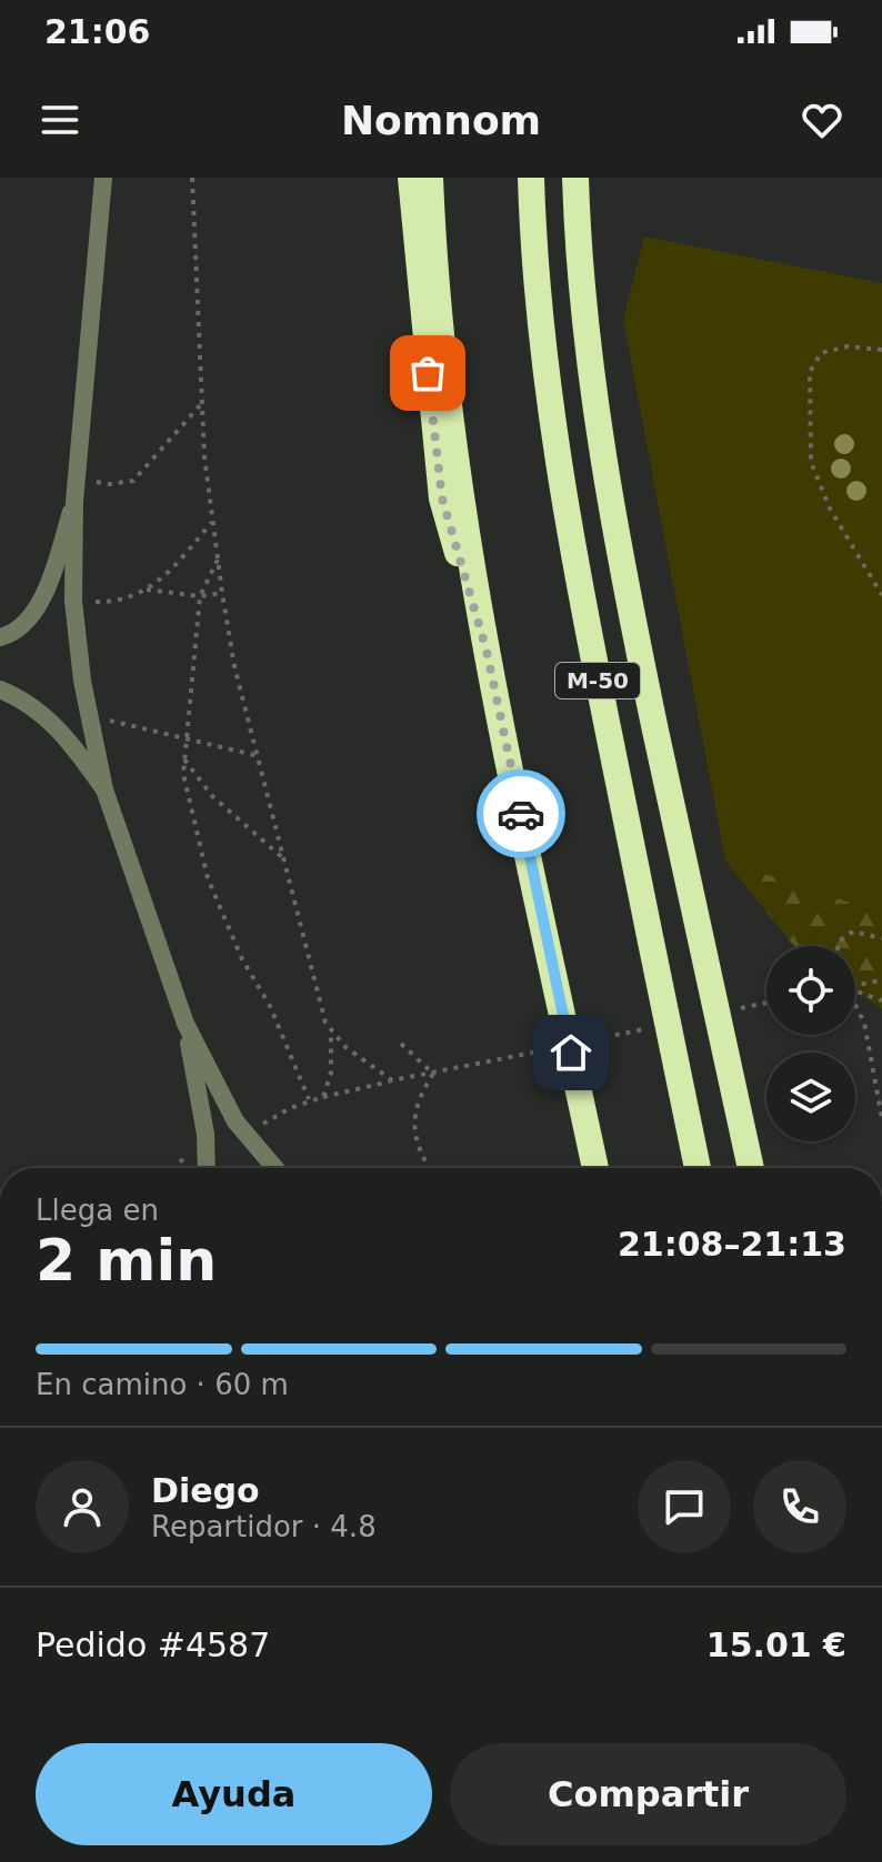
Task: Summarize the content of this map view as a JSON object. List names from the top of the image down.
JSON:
{
  "streets": {
    "highway": ["M-50"]
  },
  "page": {
    "status": "21:06",
    "header": "Nomnom",
    "heading": ["2 min", "Llega en", "21:08–21:13"],
    "panel": [
      "Diego",
      "Repartidor · 4.8",
      "Pedido #4587",
      "15.01 €"
    ],
    "bar": "En camino · 60 m",
    "buttons": ["Ayuda", "Compartir"]
  }
}
